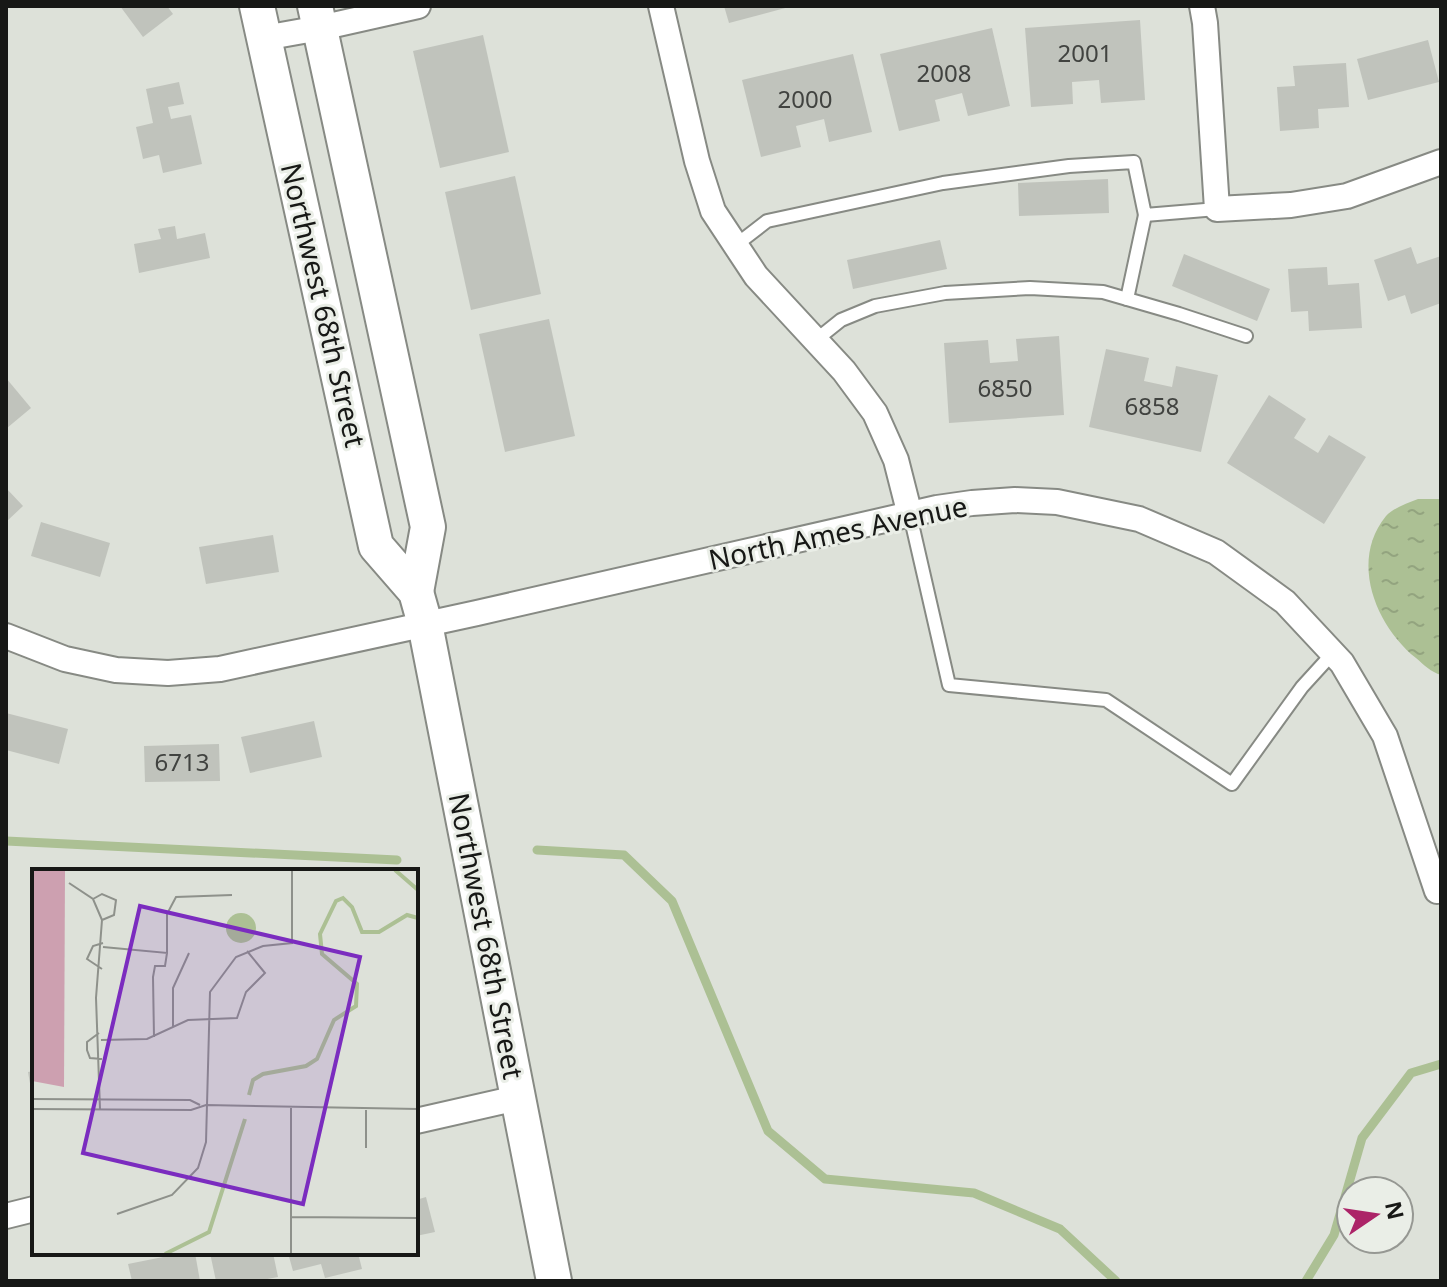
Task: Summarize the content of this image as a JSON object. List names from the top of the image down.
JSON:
{
  "streets": {
    "main road": ["Northwest 68th Street"],
    "street": ["North Ames Avenue"]
  },
  "crossings": [
    ["Northwest 68th Street", "North Ames Avenue"]
  ],
  "house_numbers": [
    "2001",
    "2008",
    "2000",
    "6850",
    "6858",
    "6713"
  ],
  "north": "right"
}
